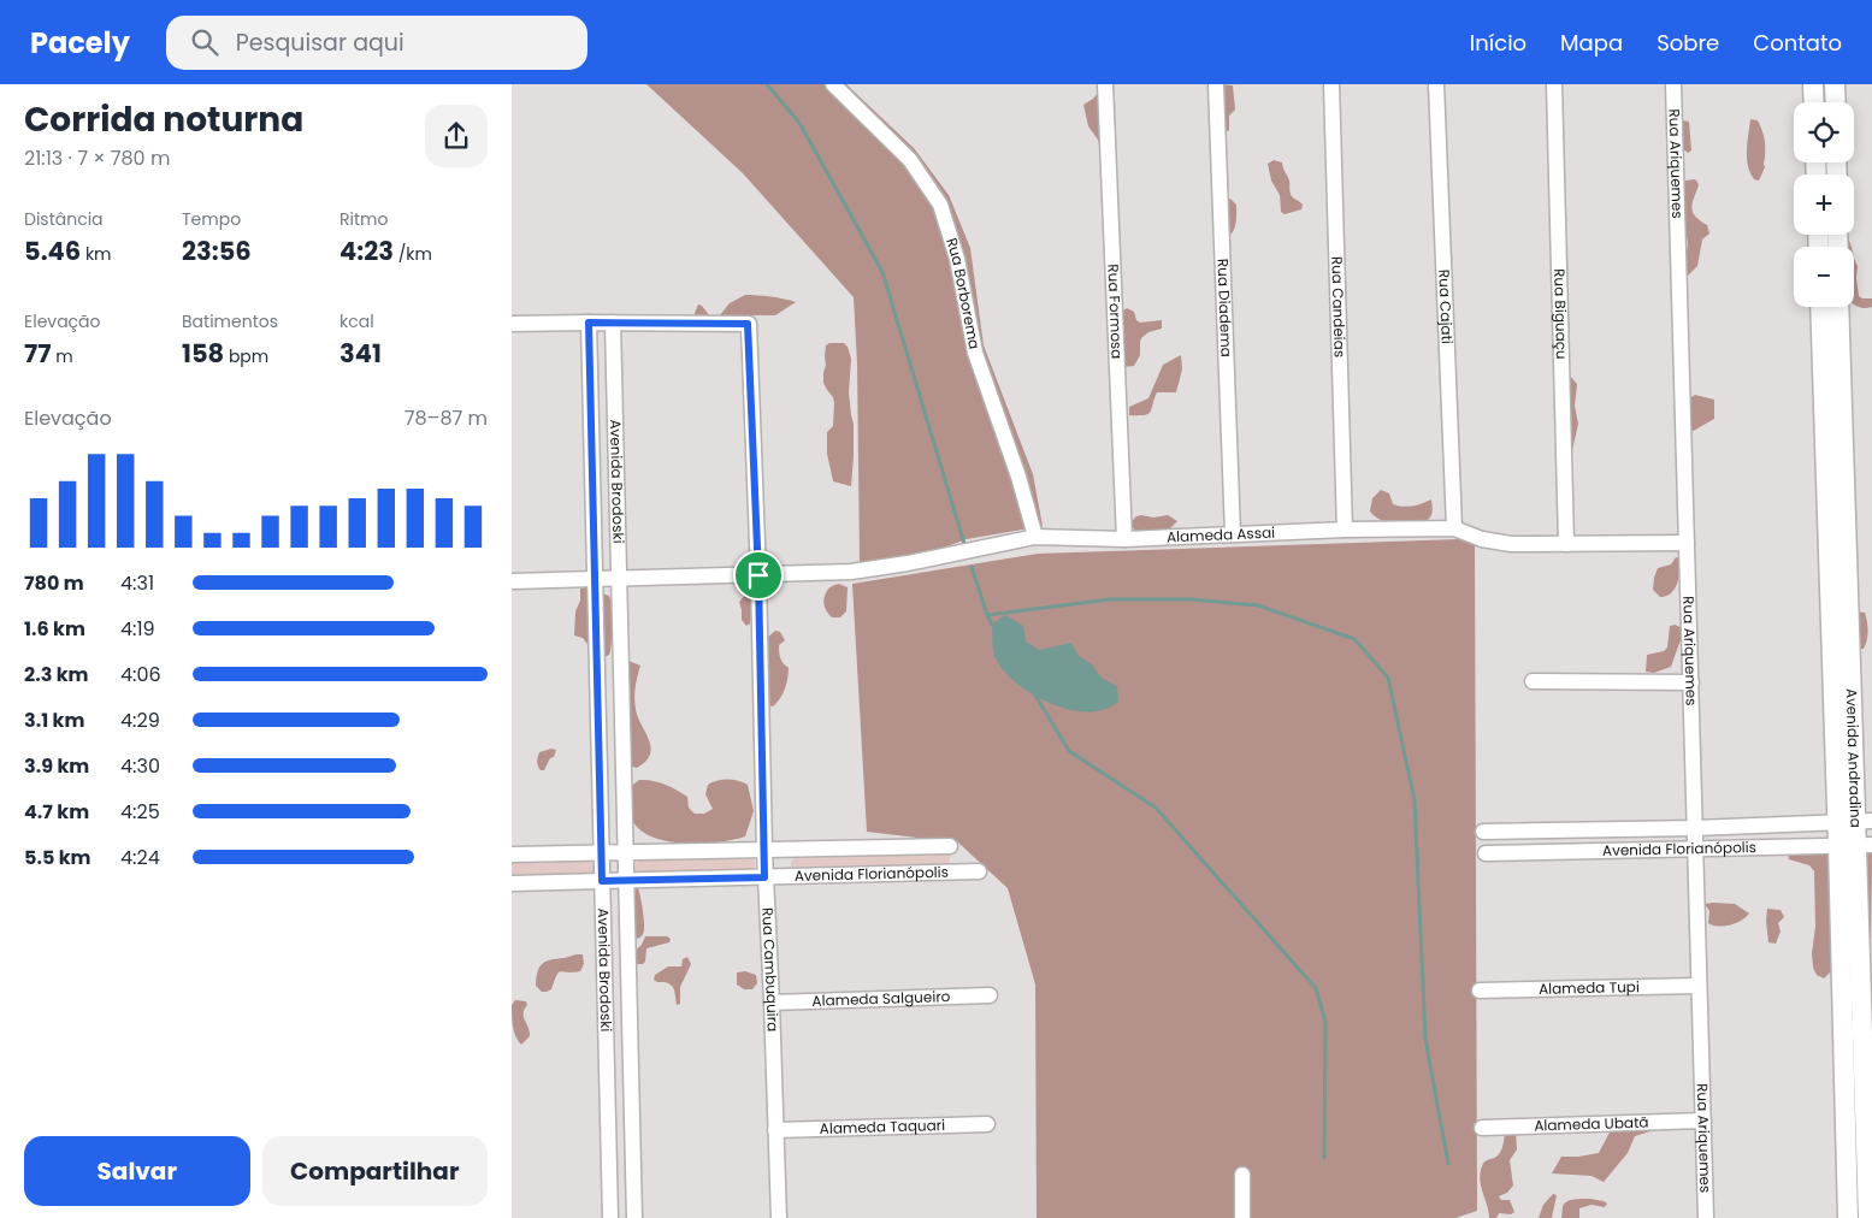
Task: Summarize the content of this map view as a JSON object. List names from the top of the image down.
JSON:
{
  "streets": {
    "main road": ["Avenida Andradina"],
    "street": [
      "Rua Ariquemes",
      "Rua Borborema",
      "Rua Candeias",
      "Rua Cajati",
      "Rua Diadema",
      "Rua Formosa",
      "Rua Biguaçu",
      "Avenida Brodoski",
      "Alameda Assai",
      "Avenida Florianópolis",
      "Rua Cambuquira",
      "Alameda Tupi",
      "Alameda Salgueiro",
      "Alameda Ubatã",
      "Alameda Taquari"
    ]
  },
  "crossings": [
    ["Rua Ariquemes", "Alameda Assai"],
    ["Rua Ariquemes", "Avenida Florianópolis"],
    ["Rua Ariquemes", "Alameda Tupi"],
    ["Rua Ariquemes", "Alameda Ubatã"],
    ["Rua Borborema", "Alameda Assai"],
    ["Rua Candeias", "Alameda Assai"],
    ["Rua Cajati", "Alameda Assai"],
    ["Rua Diadema", "Alameda Assai"],
    ["Rua Formosa", "Alameda Assai"],
    ["Rua Biguaçu", "Alameda Assai"],
    ["Avenida Brodoski", "Alameda Assai"],
    ["Avenida Brodoski", "Avenida Florianópolis"],
    ["Avenida Brodoski", "Rua Cambuquira"],
    ["Alameda Assai", "Rua Cambuquira"],
    ["Avenida Andradina", "Avenida Florianópolis"],
    ["Avenida Florianópolis", "Rua Cambuquira"],
    ["Rua Cambuquira", "Alameda Salgueiro"],
    ["Rua Cambuquira", "Alameda Taquari"]
  ],
  "page": {
    "header": "Pacely",
    "search": "Pesquisar aqui",
    "nav": [
      "Início",
      "Mapa",
      "Sobre",
      "Contato"
    ],
    "heading": ["Corrida noturna", "21:13 · 7 × 780 m"],
    "map_buttons": ["+", "−"],
    "stats": [
      ["Distância", "5.46 km"],
      ["Tempo", "23:56"],
      ["Ritmo", "4:23 /km"],
      ["Elevação", "77 m"],
      ["Batimentos", "158 bpm"],
      ["kcal", "341"]
    ],
    "chart": ["Elevação", "78–87 m"],
    "list": [
      {
        "name": "780 m",
        "note": "4:31"
      },
      {
        "name": "1.6 km",
        "note": "4:19"
      },
      {
        "name": "2.3 km",
        "note": "4:06"
      },
      {
        "name": "3.1 km",
        "note": "4:29"
      },
      {
        "name": "3.9 km",
        "note": "4:30"
      },
      {
        "name": "4.7 km",
        "note": "4:25"
      },
      {
        "name": "5.5 km",
        "note": "4:24"
      }
    ],
    "buttons": ["Salvar", "Compartilhar"]
  }
}
